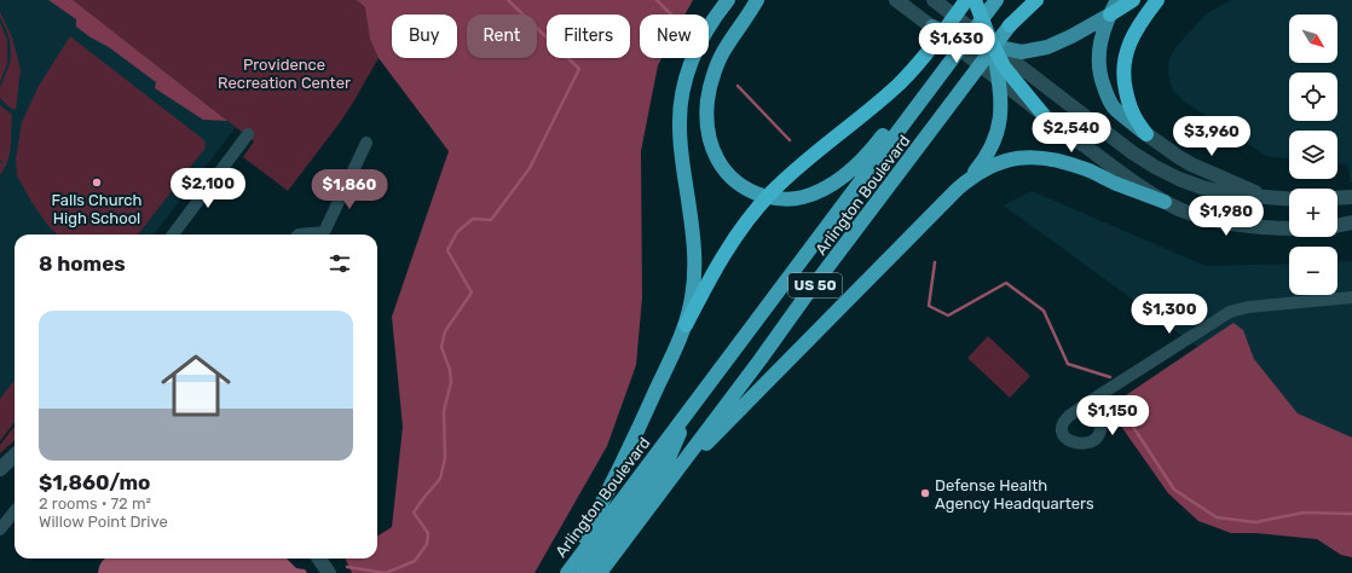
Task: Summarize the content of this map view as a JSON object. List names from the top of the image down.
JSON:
{
  "streets": {
    "highway": ["Arlington Boulevard", "US 50"]
  },
  "parks": ["Providence Recreation Center"],
  "places": ["Falls Church High School", "Defense Health Agency Headquarters"],
  "north": "bottom right",
  "page": {
    "map_buttons": ["+", "−"],
    "chip": [
      "Buy",
      "Rent",
      "Filters",
      "New"
    ],
    "price": [
      "$1,630",
      "$2,540",
      "$3,960",
      "$2,100",
      "$1,860",
      "$1,980",
      "$1,300",
      "$1,150"
    ],
    "heading": "8 homes",
    "list": [
      {
        "name": "$1,860/mo",
        "note": "2 rooms · 72 m² · Willow Point Drive"
      }
    ]
  }
}
